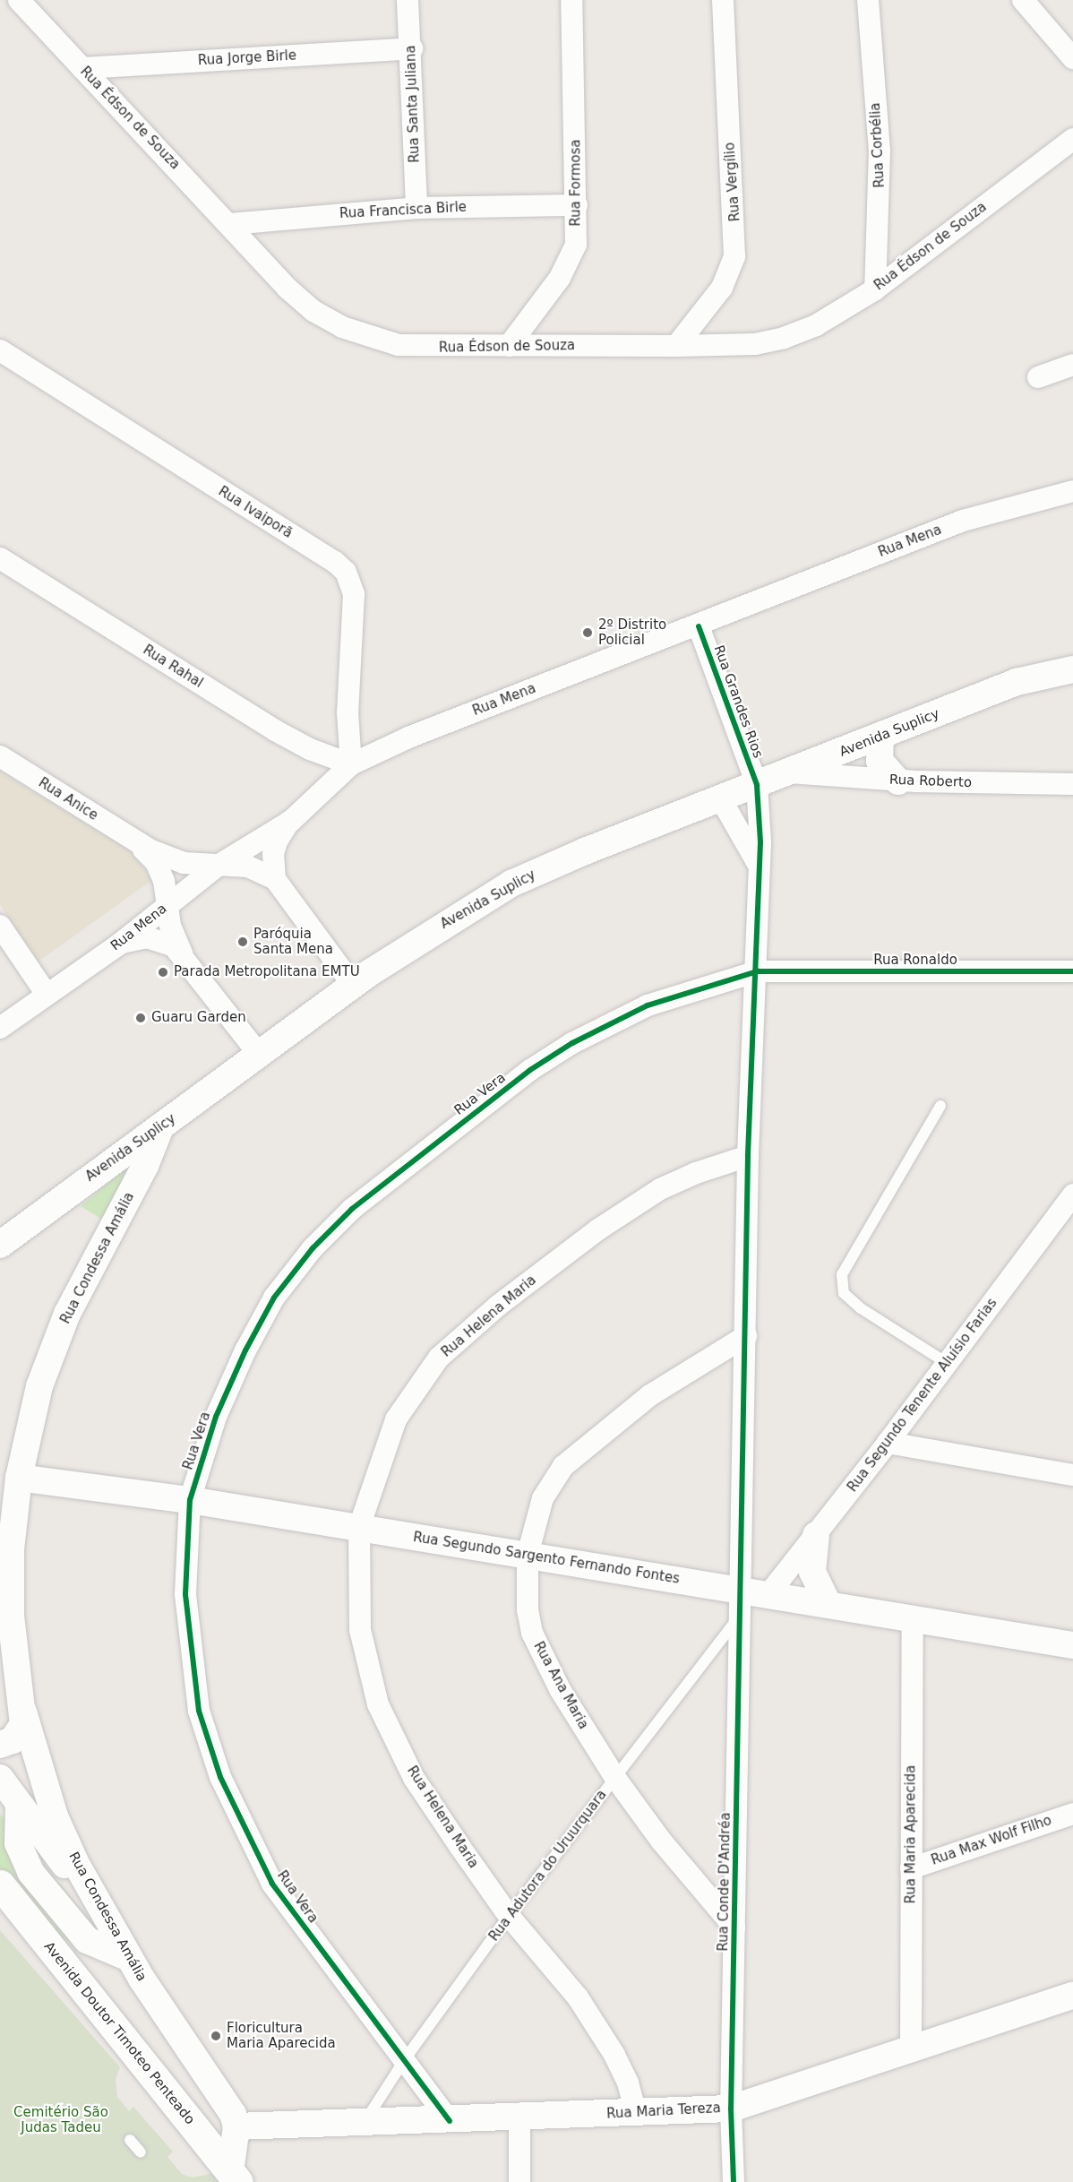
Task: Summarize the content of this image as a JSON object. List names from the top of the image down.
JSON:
{
  "streets": {
    "main road": ["Avenida Doutor Timoteo Penteado"],
    "street": [
      "Rua Jorge Birle",
      "Rua Santa Juliana",
      "Rua Édson de Souza",
      "Rua Corbélia",
      "Rua Vergílio",
      "Rua Formosa",
      "Rua Francisca Birle",
      "Rua Ivaiporã",
      "Rua Mena",
      "Rua Rahal",
      "Rua Grandes Rios",
      "Avenida Suplicy",
      "Rua Roberto",
      "Rua Anice",
      "Rua Ronaldo",
      "Rua Vera",
      "Rua Condessa Amália",
      "Rua Helena Maria",
      "Rua Segundo Tenente Aluísio Farias",
      "Rua Segundo Sargento Fernando Fontes",
      "Rua Ana Maria",
      "Rua Maria Aparecida",
      "Rua Max Wolf Filho",
      "Rua Conde D'Andréa",
      "Rua Maria Tereza"
    ],
    "lane": ["Rua Adutora do Uruurquara"]
  },
  "crossings": [
    ["Rua Jorge Birle", "Rua Santa Juliana"],
    ["Rua Jorge Birle", "Rua Édson de Souza"],
    ["Rua Santa Juliana", "Rua Francisca Birle"],
    ["Rua Édson de Souza", "Rua Corbélia"],
    ["Rua Édson de Souza", "Rua Vergílio"],
    ["Rua Édson de Souza", "Rua Formosa"],
    ["Rua Édson de Souza", "Rua Francisca Birle"],
    ["Rua Formosa", "Rua Francisca Birle"],
    ["Rua Ivaiporã", "Rua Mena"],
    ["Rua Ivaiporã", "Rua Rahal"],
    ["Rua Mena", "Rua Rahal"],
    ["Rua Mena", "Rua Grandes Rios"],
    ["Rua Mena", "Rua Anice"],
    ["Rua Grandes Rios", "Avenida Suplicy"],
    ["Rua Grandes Rios", "Rua Conde D'Andréa"],
    ["Avenida Suplicy", "Rua Roberto"],
    ["Avenida Suplicy", "Rua Condessa Amália"],
    ["Avenida Suplicy", "Rua Conde D'Andréa"],
    ["Rua Ronaldo", "Rua Vera"],
    ["Rua Ronaldo", "Rua Conde D'Andréa"],
    ["Rua Vera", "Rua Segundo Sargento Fernando Fontes"],
    ["Rua Vera", "Rua Adutora do Uruurquara"],
    ["Rua Vera", "Rua Conde D'Andréa"],
    ["Rua Vera", "Rua Maria Tereza"],
    ["Rua Condessa Amália", "Rua Segundo Sargento Fernando Fontes"],
    ["Rua Condessa Amália", "Rua Maria Tereza"],
    ["Rua Helena Maria", "Rua Segundo Sargento Fernando Fontes"],
    ["Rua Helena Maria", "Rua Adutora do Uruurquara"],
    ["Rua Helena Maria", "Rua Conde D'Andréa"],
    ["Rua Helena Maria", "Rua Maria Tereza"],
    ["Rua Segundo Tenente Aluísio Farias", "Rua Segundo Sargento Fernando Fontes"],
    ["Rua Segundo Sargento Fernando Fontes", "Rua Ana Maria"],
    ["Rua Segundo Sargento Fernando Fontes", "Rua Maria Aparecida"],
    ["Rua Segundo Sargento Fernando Fontes", "Rua Adutora do Uruurquara"],
    ["Rua Segundo Sargento Fernando Fontes", "Rua Conde D'Andréa"],
    ["Rua Ana Maria", "Rua Adutora do Uruurquara"],
    ["Rua Ana Maria", "Rua Conde D'Andréa"],
    ["Rua Maria Aparecida", "Rua Max Wolf Filho"],
    ["Rua Maria Aparecida", "Rua Maria Tereza"],
    ["Rua Adutora do Uruurquara", "Rua Conde D'Andréa"],
    ["Rua Adutora do Uruurquara", "Rua Maria Tereza"],
    ["Rua Conde D'Andréa", "Rua Maria Tereza"]
  ],
  "parks": ["Cemitério São Judas Tadeu"],
  "places": [
    "2º Distrito Policial",
    "Paróquia Santa Mena",
    "Parada Metropolitana EMTU",
    "Guaru Garden",
    "Floricultura Maria Aparecida"
  ]
}
